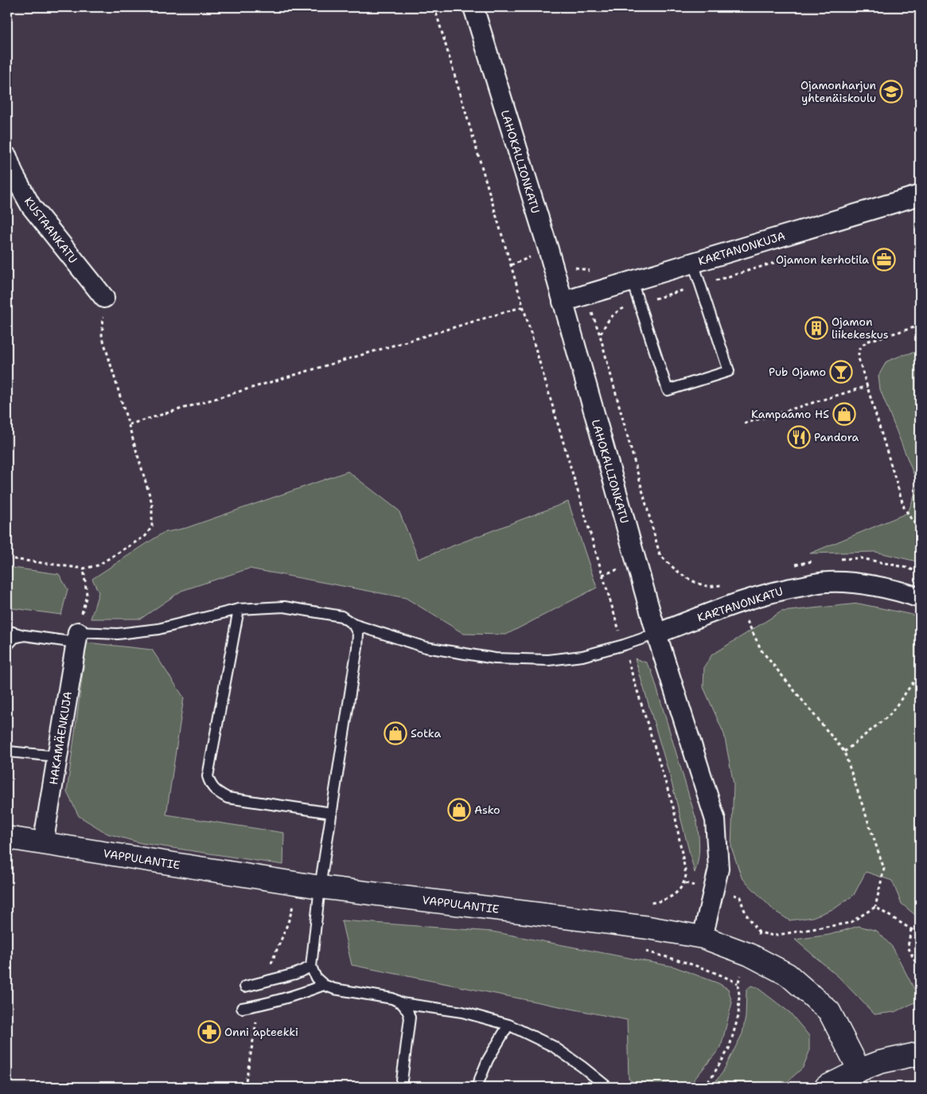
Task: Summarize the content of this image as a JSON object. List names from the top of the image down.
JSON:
{
  "streets": {
    "street": [
      "LAHOKALLIONKATU",
      "KUSTAANKATU",
      "KARTANONKUJA",
      "KARTANONKATU",
      "HAKAMÄENKUJA",
      "VAPPULANTIE"
    ]
  },
  "crossings": [
    ["LAHOKALLIONKATU", "KARTANONKUJA"],
    ["LAHOKALLIONKATU", "KARTANONKATU"],
    ["LAHOKALLIONKATU", "VAPPULANTIE"],
    ["HAKAMÄENKUJA", "VAPPULANTIE"]
  ],
  "places": {
    "school or university": ["Ojamonharjun yhtenäiskoulu"],
    "office": ["Ojamon kerhotila"],
    "building": ["Ojamon liikekeskus"],
    "bar": ["Pub Ojamo"],
    "shop": ["Kampaamo HS", "Sotka", "Asko"],
    "restaurant": ["Pandora"],
    "pharmacy": ["Onni apteekki"]
  }
}
